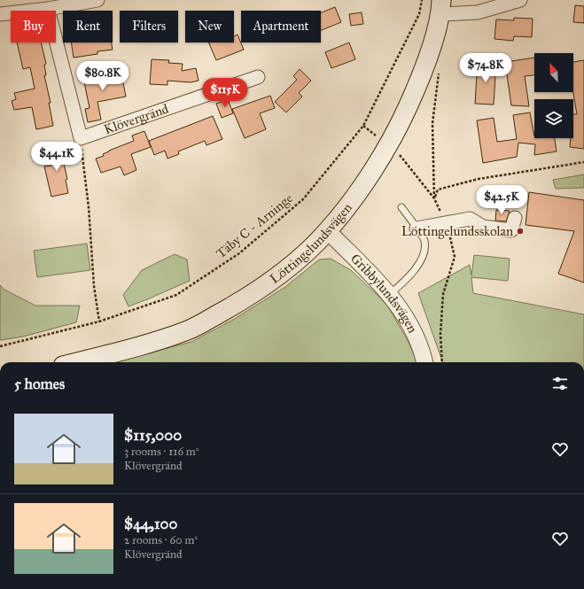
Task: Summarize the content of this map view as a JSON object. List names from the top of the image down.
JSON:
{
  "streets": {
    "main road": ["Löttingelundsvägen"],
    "street": ["Klövergränd", "Gribbylundsvägen"],
    "path": ["Täby C - Arninge"]
  },
  "crossings": [
    ["Löttingelundsvägen", "Gribbylundsvägen"]
  ],
  "places": ["Löttingelundsskolan"],
  "north": "top left",
  "page": {
    "chip": [
      "Buy",
      "Rent",
      "Filters",
      "New",
      "Apartment"
    ],
    "price": [
      "$74.8K",
      "$80.8K",
      "$115K",
      "$44.1K",
      "$42.5K"
    ],
    "heading": "5 homes",
    "list": [
      {
        "name": "$115,000",
        "note": "3 rooms · 116 m² · Klövergränd"
      },
      {
        "name": "$44,100",
        "note": "2 rooms · 60 m² · Klövergränd"
      }
    ]
  }
}
